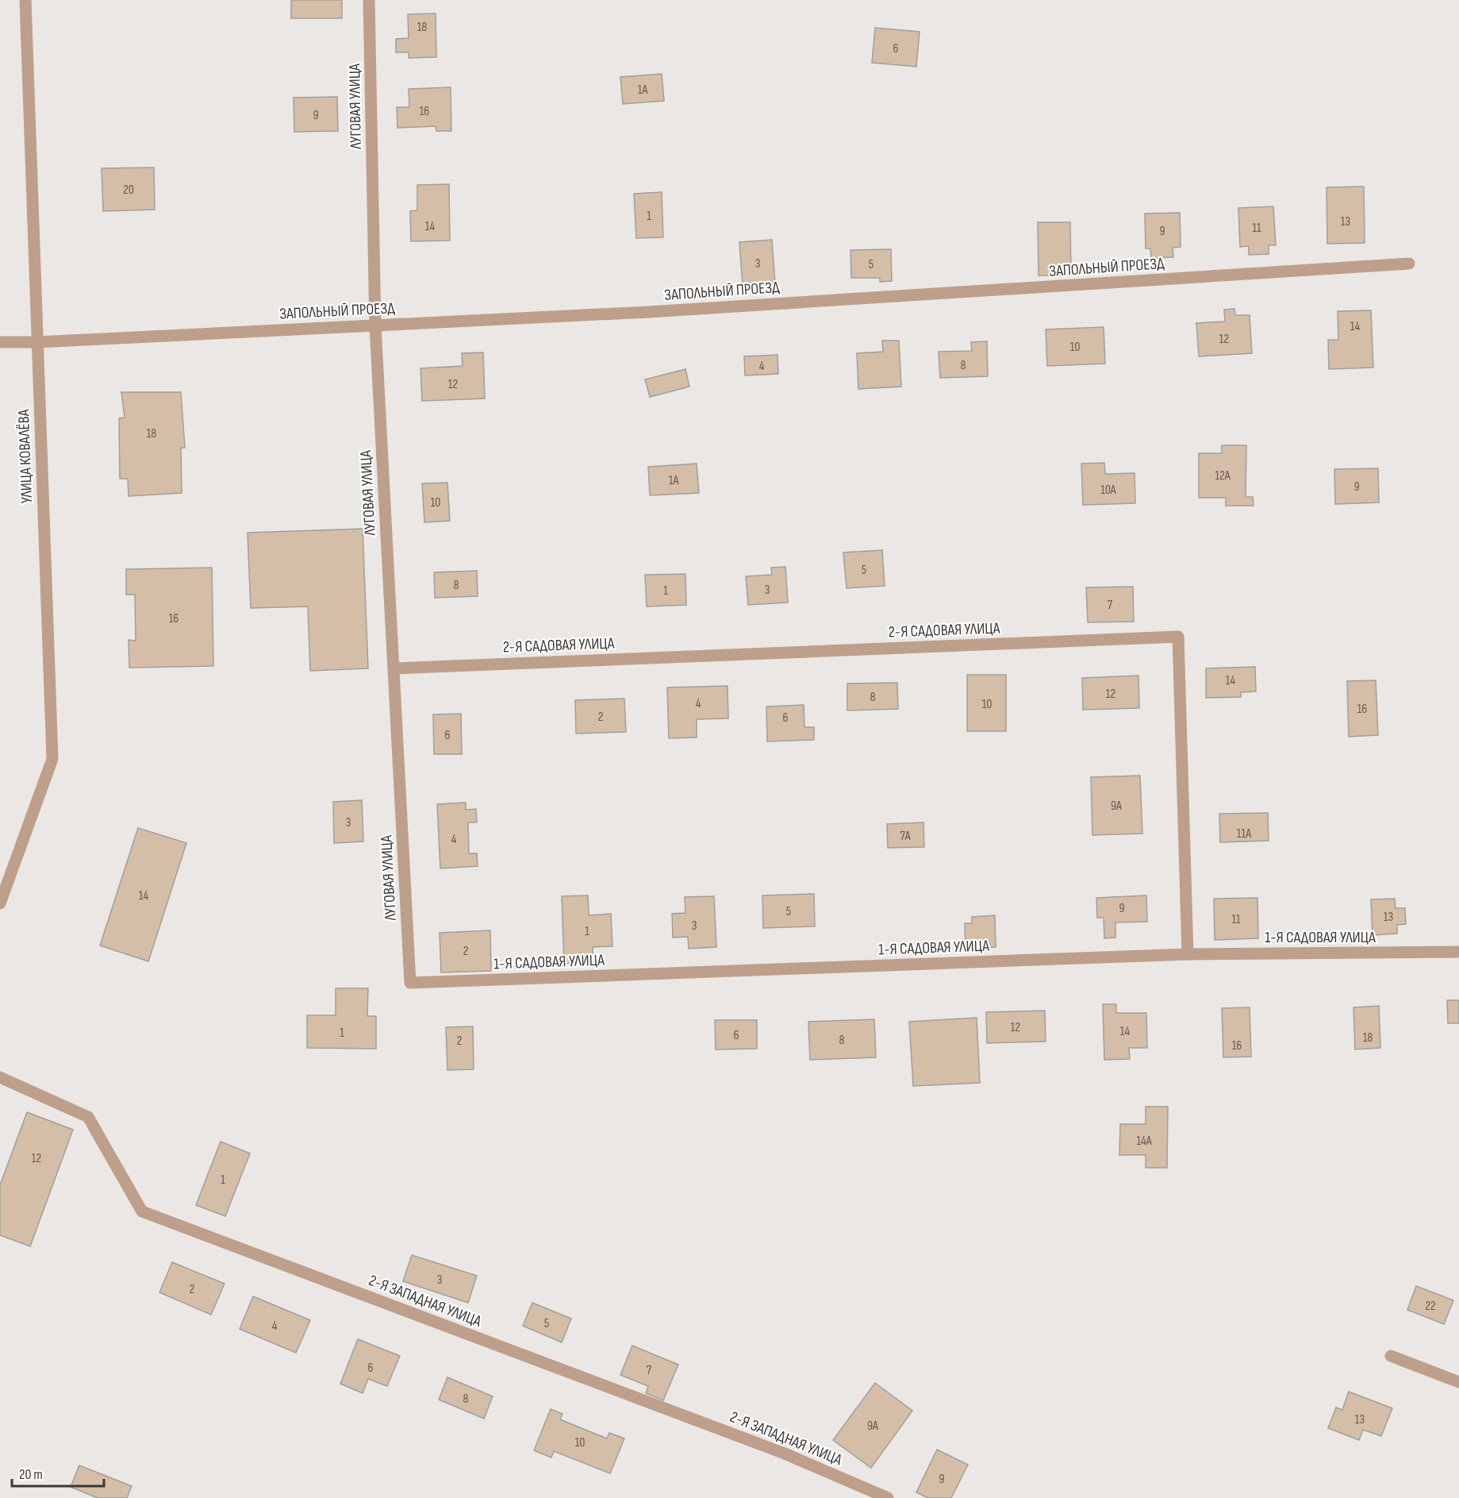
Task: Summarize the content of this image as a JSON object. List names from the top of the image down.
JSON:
{
  "streets": {
    "street": [
      "ЛУГОВАЯ УЛИЦА",
      "ЗАПОЛЬНЫЙ ПРОЕЗД",
      "УЛИЦА КОВАЛЁВА",
      "2-Я САДОВАЯ УЛИЦА",
      "1-Я САДОВАЯ УЛИЦА",
      "2-Я ЗАПАДНАЯ УЛИЦА"
    ]
  },
  "crossings": [
    ["ЛУГОВАЯ УЛИЦА", "ЗАПОЛЬНЫЙ ПРОЕЗД"],
    ["ЛУГОВАЯ УЛИЦА", "2-Я САДОВАЯ УЛИЦА"],
    ["ЛУГОВАЯ УЛИЦА", "1-Я САДОВАЯ УЛИЦА"],
    ["ЗАПОЛЬНЫЙ ПРОЕЗД", "УЛИЦА КОВАЛЁВА"],
    ["2-Я САДОВАЯ УЛИЦА", "1-Я САДОВАЯ УЛИЦА"]
  ],
  "house_numbers": [
    "18",
    "6",
    "1А",
    "16",
    "9",
    "20",
    "1",
    "13",
    "14",
    "11",
    "9",
    "3",
    "5",
    "14",
    "12",
    "10",
    "8",
    "4",
    "12",
    "18",
    "12А",
    "1А",
    "9",
    "10А",
    "10",
    "5",
    "8",
    "3",
    "1",
    "7",
    "16",
    "14",
    "12",
    "8",
    "4",
    "10",
    "16",
    "2",
    "6",
    "6",
    "9А",
    "3",
    "11А",
    "7А",
    "4",
    "14",
    "9",
    "5",
    "13",
    "11",
    "3",
    "1",
    "2",
    "12",
    "14",
    "1",
    "6",
    "18",
    "8",
    "2",
    "16",
    "14А",
    "12",
    "1",
    "3",
    "2",
    "22",
    "5",
    "4",
    "6",
    "7",
    "8",
    "13",
    "9А",
    "10",
    "9"
  ],
  "scale_bar": "20 m"
}
